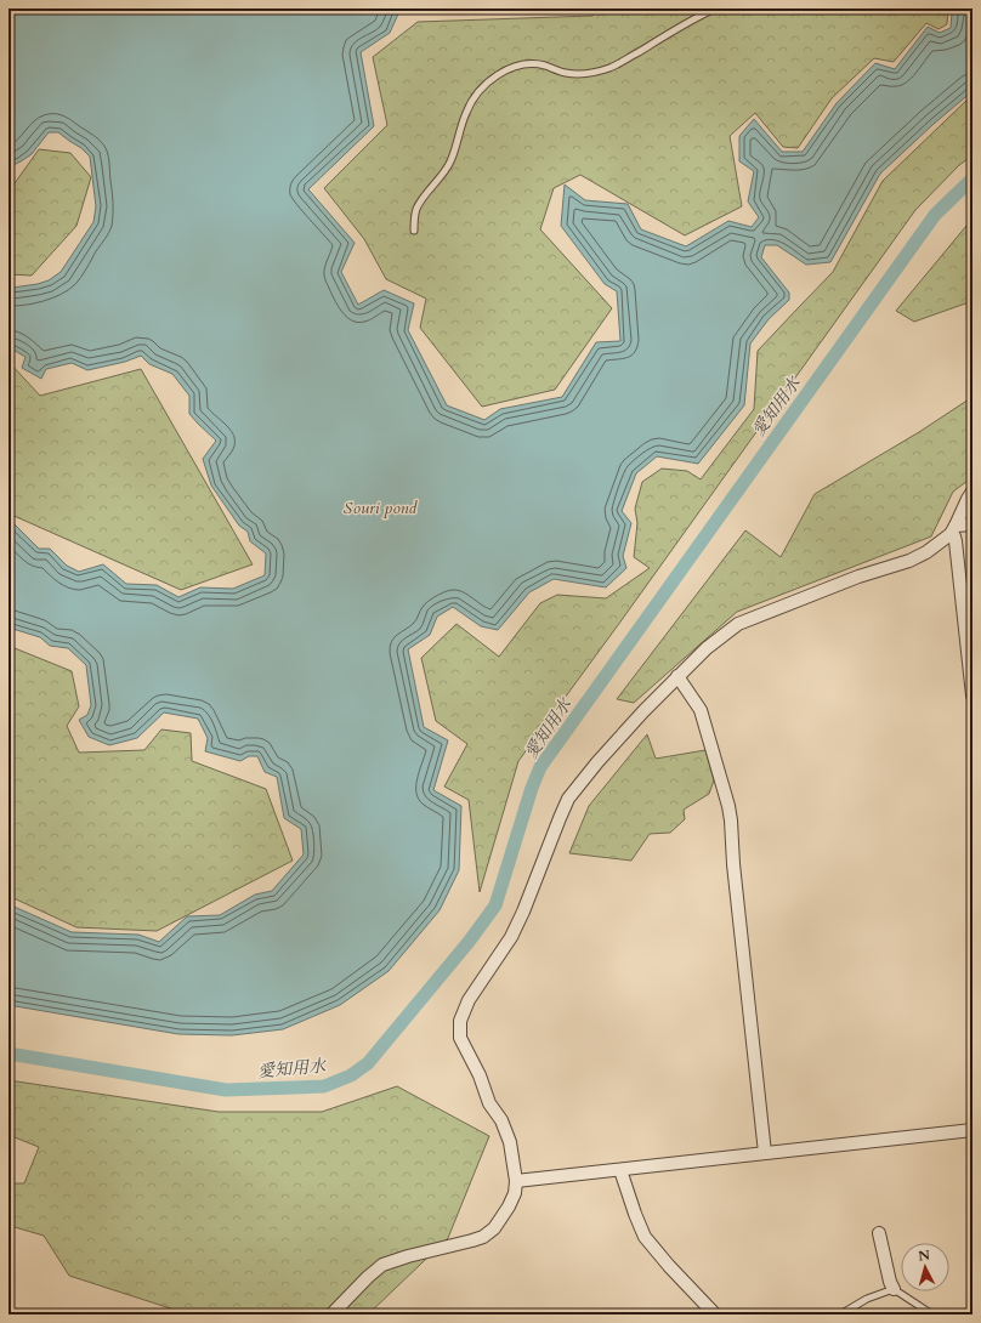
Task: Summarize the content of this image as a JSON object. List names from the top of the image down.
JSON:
{
  "water": ["愛知用水", "Souri pond"],
  "north": "top"
}
